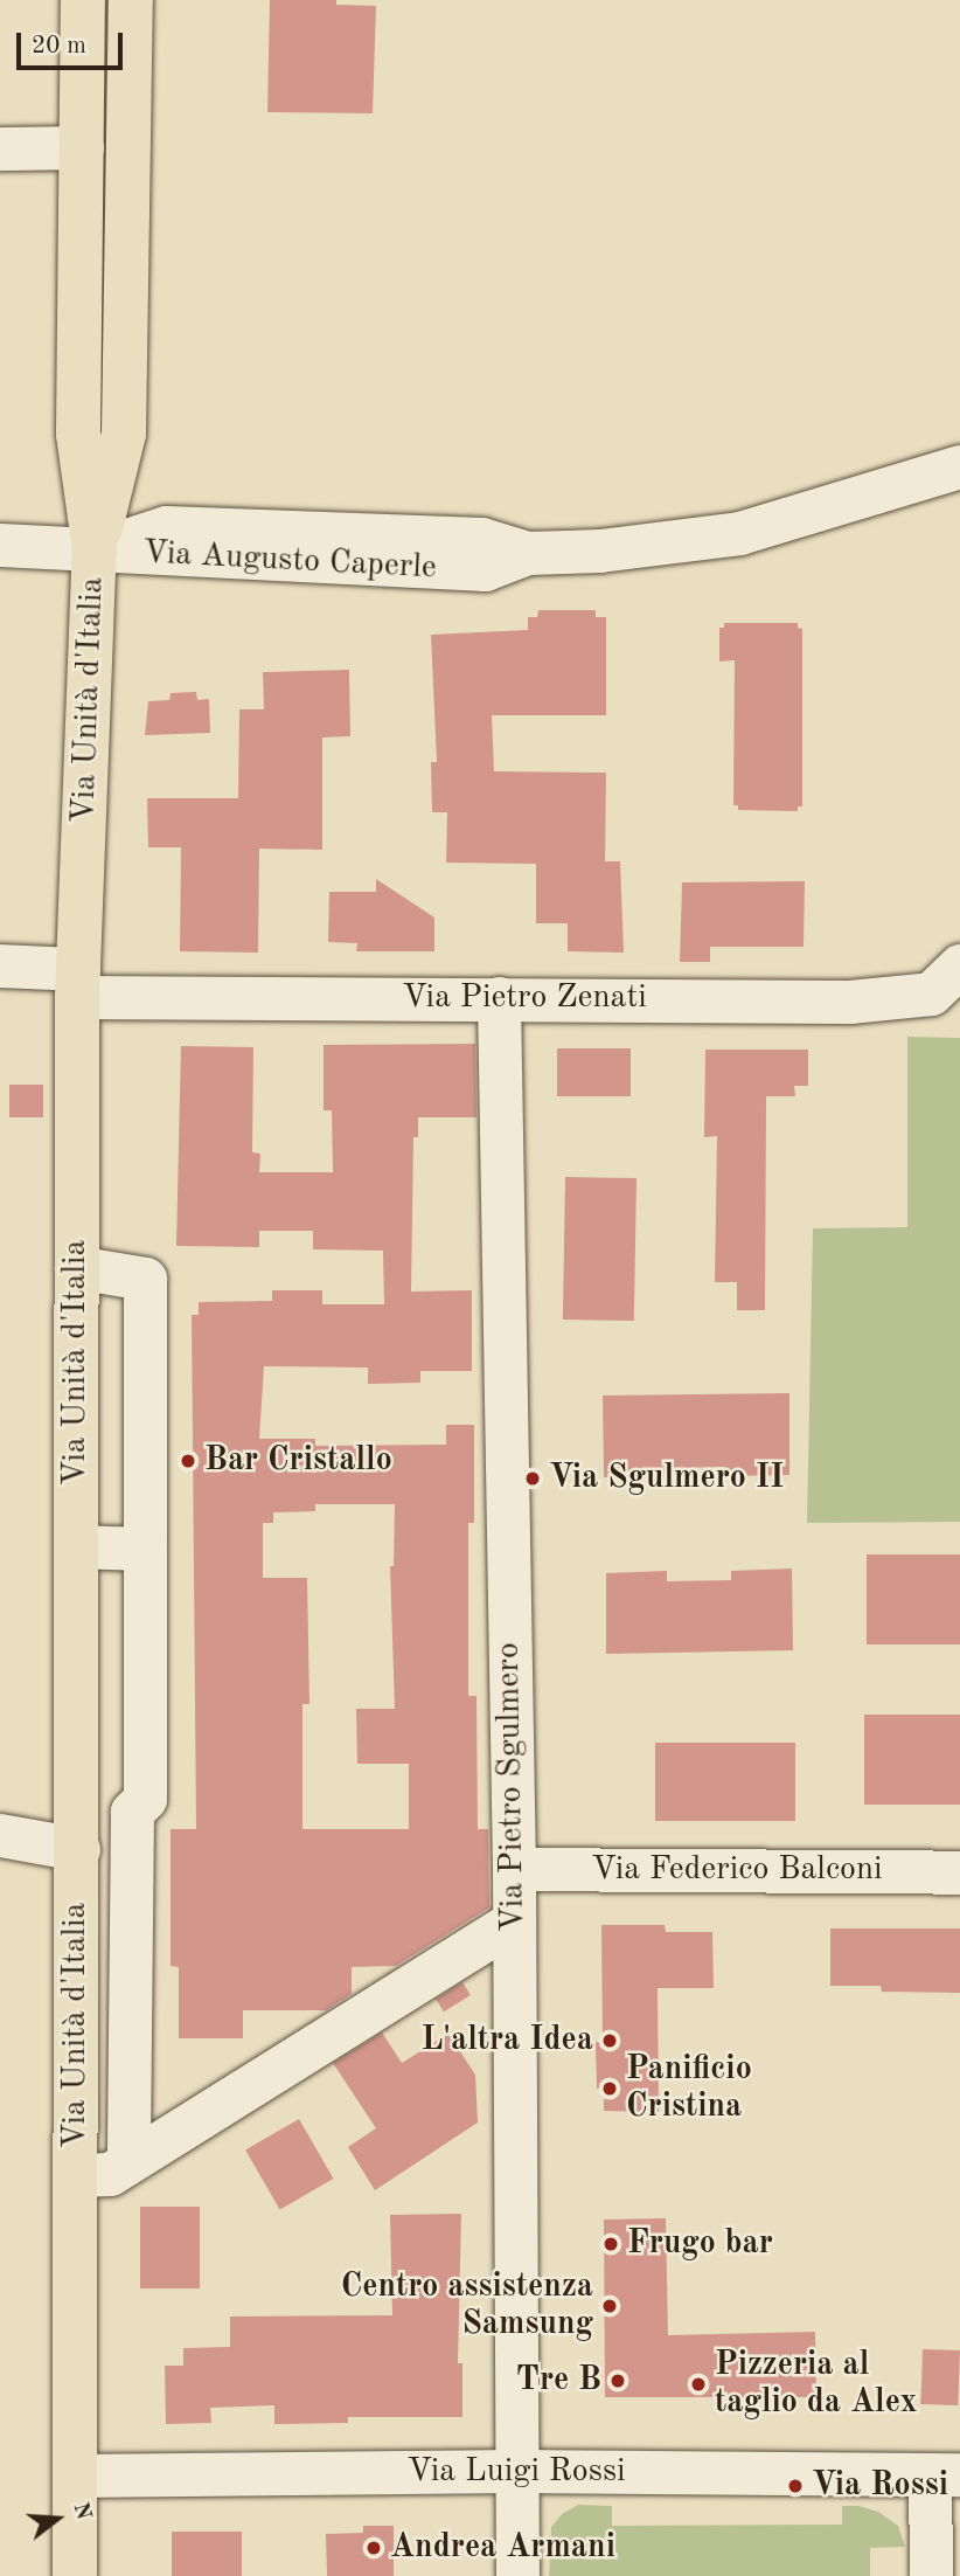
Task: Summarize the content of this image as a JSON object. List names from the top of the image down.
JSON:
{
  "streets": {
    "main road": ["Via Unità d'Italia"],
    "street": [
      "Via Augusto Caperle",
      "Via Pietro Zenati",
      "Via Pietro Sgulmero",
      "Via Federico Balconi",
      "Via Luigi Rossi"
    ]
  },
  "crossings": [
    ["Via Augusto Caperle", "Via Unità d'Italia"],
    ["Via Unità d'Italia", "Via Pietro Zenati"],
    ["Via Unità d'Italia", "Via Pietro Sgulmero"],
    ["Via Unità d'Italia", "Via Luigi Rossi"],
    ["Via Pietro Zenati", "Via Pietro Sgulmero"],
    ["Via Pietro Sgulmero", "Via Federico Balconi"],
    ["Via Pietro Sgulmero", "Via Luigi Rossi"]
  ],
  "places": [
    "Bar Cristallo",
    "Via Sgulmero II",
    "L'altra Idea",
    "Panificio Cristina",
    "Frugo bar",
    "Centro assistenza Samsung",
    "Tre B",
    "Pizzeria al taglio da Alex",
    "Via Rossi",
    "Andrea Armani"
  ],
  "scale_bar": "20 m",
  "north": "right"
}
